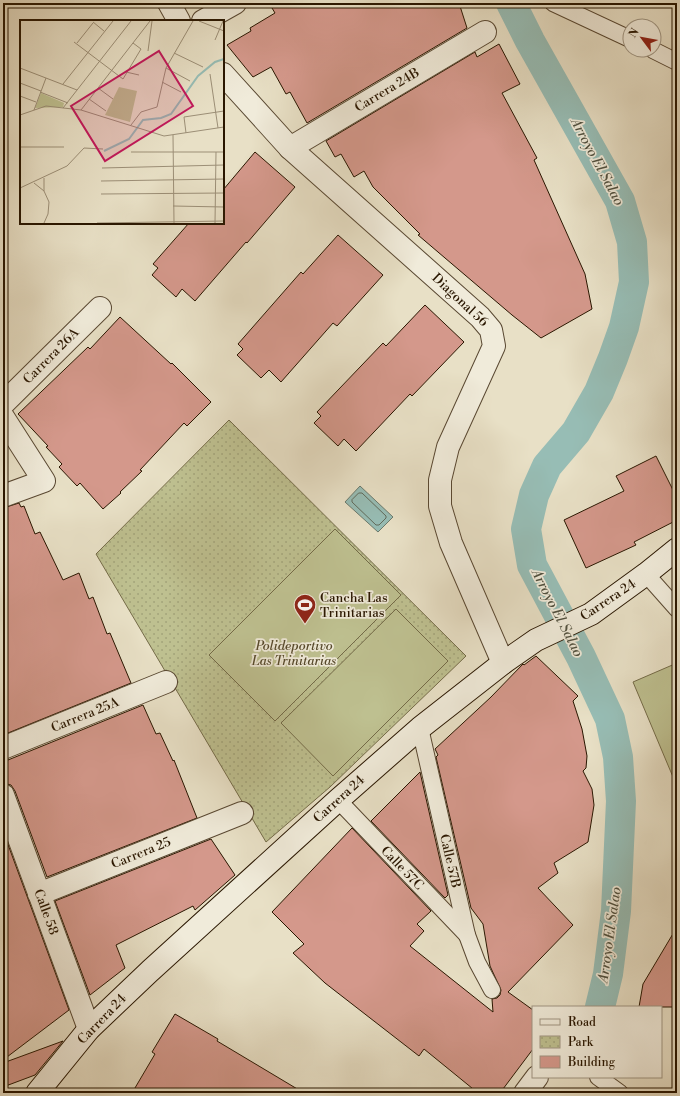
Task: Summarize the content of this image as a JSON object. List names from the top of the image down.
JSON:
{
  "streets": {
    "street": [
      "Carrera 24B",
      "Diagonal 56",
      "Carrera 26A",
      "Carrera 24",
      "Carrera 25A",
      "Carrera 25",
      "Calle 58"
    ],
    "lane": ["Calle 57B", "Calle 57C"]
  },
  "crossings": [
    ["Carrera 24B", "Diagonal 56"],
    ["Diagonal 56", "Carrera 24"],
    ["Carrera 24", "Calle 57B"],
    ["Carrera 24", "Calle 57C"],
    ["Carrera 24", "Calle 58"],
    ["Carrera 25", "Calle 58"],
    ["Calle 57B", "Calle 57C"]
  ],
  "water": ["Arroyo El Salao"],
  "parks": ["Polideportivo Las Trinitarias"],
  "places": {
    "sports": ["Cancha Las Trinitarias"]
  },
  "legend": ["Road", "Park", "Building"],
  "north": "top left"
}
